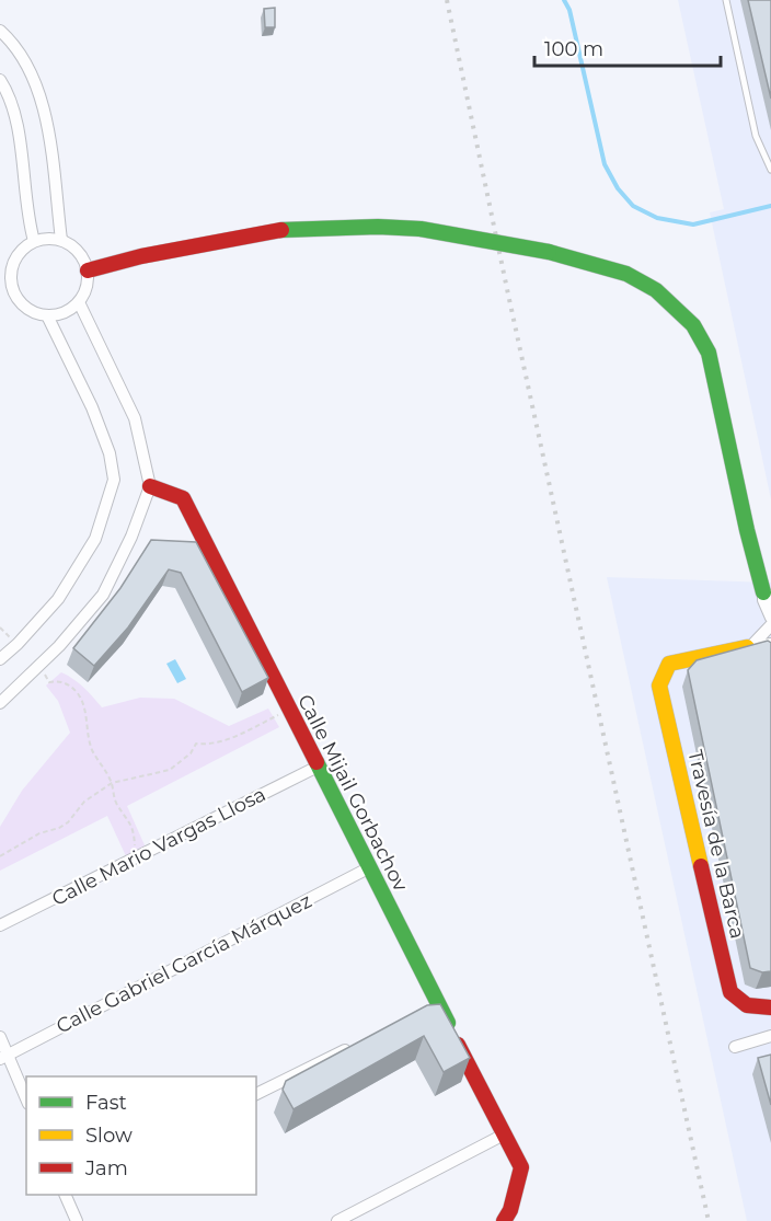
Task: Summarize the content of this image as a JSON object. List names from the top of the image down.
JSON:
{
  "streets": {
    "street": [
      "Calle Mijail Gorbachov",
      "Travesía de la Barca",
      "Calle Mario Vargas Llosa",
      "Calle Gabriel García Márquez"
    ]
  },
  "crossings": [
    ["Calle Mijail Gorbachov", "Calle Mario Vargas Llosa"],
    ["Calle Mijail Gorbachov", "Calle Gabriel García Márquez"]
  ],
  "legend": ["Fast", "Slow", "Jam"],
  "scale_bar": "100 m"
}
